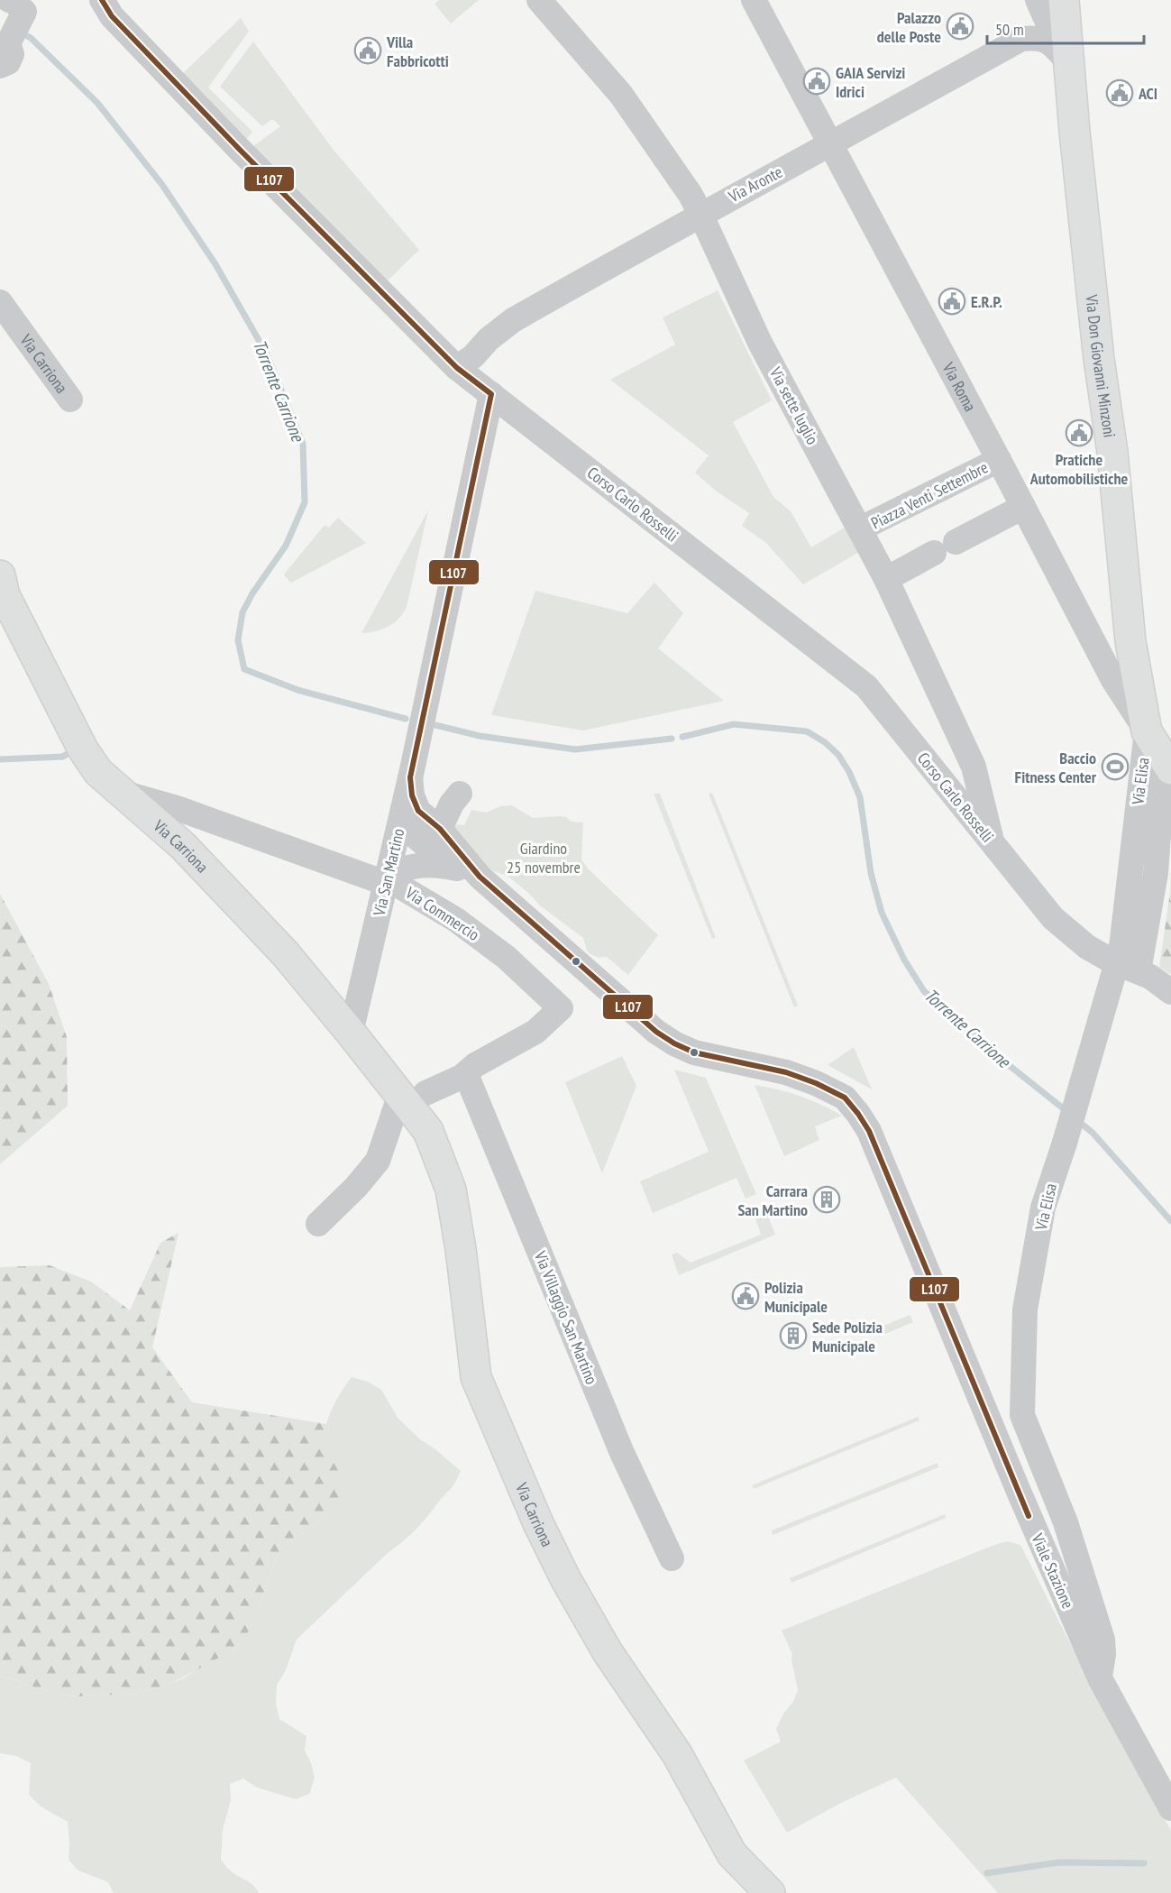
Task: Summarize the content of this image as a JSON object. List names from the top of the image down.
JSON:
{
  "streets": {
    "main road": ["Via Carriona", "Via Don Giovanni Minzoni", "Via Roma"],
    "street": [
      "Via Aronte",
      "Via sette luglio",
      "Piazza Venti Settembre",
      "Corso Carlo Rosselli",
      "Via Elisa",
      "Via San Martino",
      "Via Commercio",
      "Via Villaggio San Martino",
      "Viale Stazione"
    ]
  },
  "crossings": [
    ["Via Aronte", "Via Don Giovanni Minzoni"],
    ["Via Aronte", "Via Roma"],
    ["Via Aronte", "Via sette luglio"],
    ["Via Aronte", "Corso Carlo Rosselli"],
    ["Via Carriona", "Via San Martino"],
    ["Via Carriona", "Via Commercio"],
    ["Via Don Giovanni Minzoni", "Via Roma"],
    ["Via Don Giovanni Minzoni", "Via Elisa"],
    ["Via Roma", "Piazza Venti Settembre"],
    ["Via Roma", "Via Elisa"],
    ["Via sette luglio", "Piazza Venti Settembre"],
    ["Via sette luglio", "Corso Carlo Rosselli"],
    ["Corso Carlo Rosselli", "Via San Martino"],
    ["Via Elisa", "Viale Stazione"],
    ["Via San Martino", "Via Commercio"],
    ["Via Commercio", "Via Villaggio San Martino"]
  ],
  "water": ["Torrente Carrione"],
  "parks": ["Giardino 25 novembre"],
  "places": {
    "public building": [
      "Palazzo delle Poste",
      "Villa Fabbricotti",
      "GAIA Servizi Idrici",
      "ACI",
      "E.R.P.",
      "Pratiche Automobilistiche",
      "Polizia Municipale"
    ],
    "sports": ["Baccio Fitness Center"],
    "building": ["Carrara San Martino", "Sede Polizia Municipale"]
  },
  "lines": ["transit line L107"],
  "scale_bar": "50 m"
}
